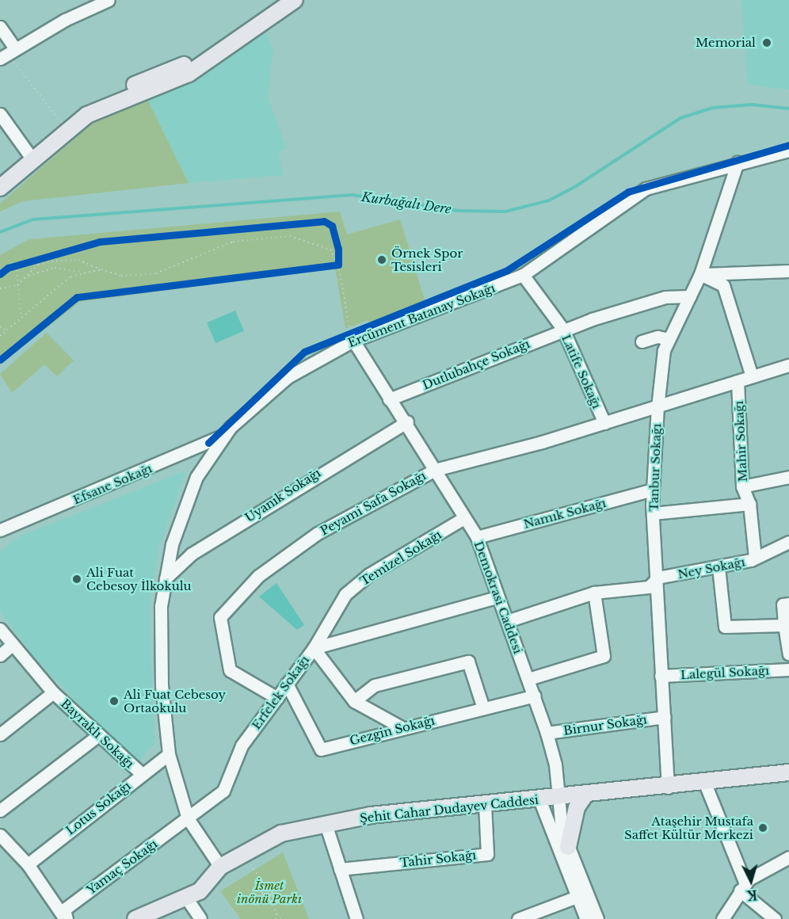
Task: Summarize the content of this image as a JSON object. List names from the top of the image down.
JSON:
{
  "streets": {
    "main road": ["Şehit Cahar Dudayev Caddesi"],
    "street": [
      "Ercüment Batanay Sokağı",
      "Dutlubahçe Sokağı",
      "Latife Sokağı",
      "Mahir Sokağı",
      "Tanbur Sokağı",
      "Efsane Sokağı",
      "Uyanık Sokağı",
      "Peyami Safa Sokağı",
      "Namık Sokağı",
      "Temizel Sokağı",
      "Ney Sokağı",
      "Demokrasi Caddesi",
      "Lalegül Sokağı",
      "Erfelek Sokağı",
      "Birnur Sokağı",
      "Gezgin Sokağı",
      "Bayraklı Sokağı",
      "Lotus Sokağı",
      "Tahir Sokağı",
      "Yamaç Sokağı"
    ]
  },
  "crossings": [
    ["Ercüment Batanay Sokağı", "Latife Sokağı"],
    ["Ercüment Batanay Sokağı", "Tanbur Sokağı"],
    ["Ercüment Batanay Sokağı", "Efsane Sokağı"],
    ["Ercüment Batanay Sokağı", "Uyanık Sokağı"],
    ["Ercüment Batanay Sokağı", "Demokrasi Caddesi"],
    ["Ercüment Batanay Sokağı", "Erfelek Sokağı"],
    ["Ercüment Batanay Sokağı", "Lotus Sokağı"],
    ["Ercüment Batanay Sokağı", "Şehit Cahar Dudayev Caddesi"],
    ["Ercüment Batanay Sokağı", "Yamaç Sokağı"],
    ["Dutlubahçe Sokağı", "Latife Sokağı"],
    ["Dutlubahçe Sokağı", "Tanbur Sokağı"],
    ["Dutlubahçe Sokağı", "Demokrasi Caddesi"],
    ["Latife Sokağı", "Peyami Safa Sokağı"],
    ["Mahir Sokağı", "Peyami Safa Sokağı"],
    ["Mahir Sokağı", "Ney Sokağı"],
    ["Tanbur Sokağı", "Peyami Safa Sokağı"],
    ["Tanbur Sokağı", "Namık Sokağı"],
    ["Tanbur Sokağı", "Ney Sokağı"],
    ["Tanbur Sokağı", "Lalegül Sokağı"],
    ["Tanbur Sokağı", "Birnur Sokağı"],
    ["Tanbur Sokağı", "Şehit Cahar Dudayev Caddesi"],
    ["Uyanık Sokağı", "Demokrasi Caddesi"],
    ["Peyami Safa Sokağı", "Demokrasi Caddesi"],
    ["Peyami Safa Sokağı", "Erfelek Sokağı"],
    ["Namık Sokağı", "Demokrasi Caddesi"],
    ["Temizel Sokağı", "Demokrasi Caddesi"],
    ["Temizel Sokağı", "Erfelek Sokağı"],
    ["Ney Sokağı", "Demokrasi Caddesi"],
    ["Demokrasi Caddesi", "Erfelek Sokağı"],
    ["Demokrasi Caddesi", "Birnur Sokağı"],
    ["Demokrasi Caddesi", "Gezgin Sokağı"],
    ["Demokrasi Caddesi", "Şehit Cahar Dudayev Caddesi"],
    ["Erfelek Sokağı", "Gezgin Sokağı"],
    ["Erfelek Sokağı", "Yamaç Sokağı"],
    ["Bayraklı Sokağı", "Lotus Sokağı"],
    ["Şehit Cahar Dudayev Caddesi", "Tahir Sokağı"]
  ],
  "water": ["Kurbağalı Dere"],
  "parks": ["İsmet inönü Parkı"],
  "places": [
    "Memorial",
    "Örnek Spor Tesisleri",
    "Ali Fuat Cebesoy İlkokulu",
    "Ali Fuat Cebesoy Ortaokulu",
    "Ataşehir Mustafa Saffet Kültür Merkezi"
  ],
  "north": "bottom"
}
